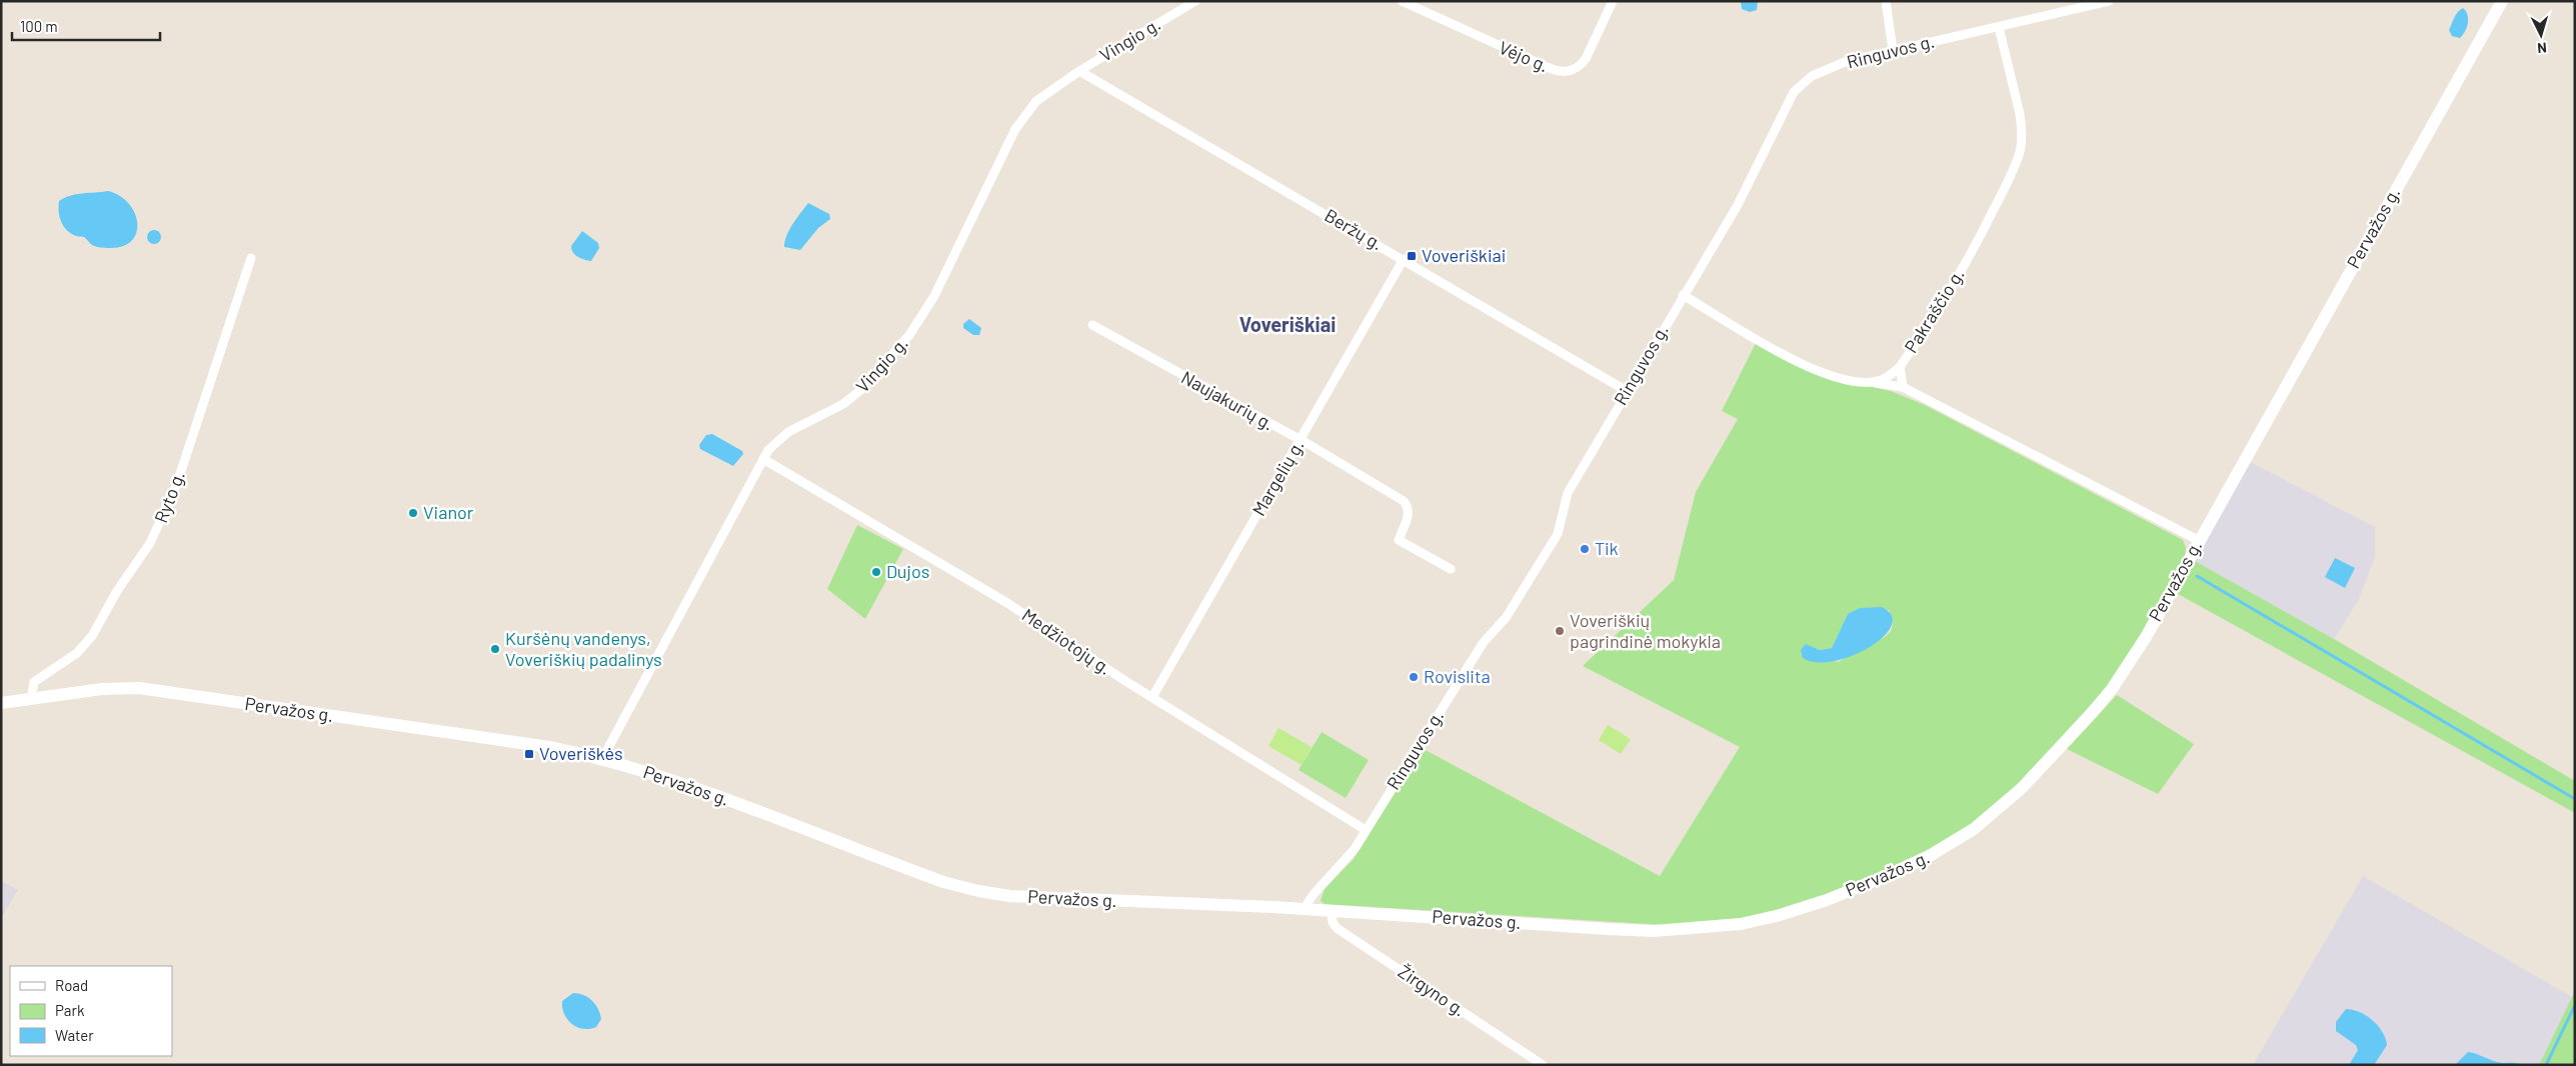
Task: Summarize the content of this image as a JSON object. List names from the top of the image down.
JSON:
{
  "streets": {
    "main road": ["Pervažos g."],
    "street": [
      "Vingio g.",
      "Ringuvos g.",
      "Vėjo g.",
      "Beržų g.",
      "Pakraščio g.",
      "Naujakurių g.",
      "Margelių g.",
      "Ryto g.",
      "Medžiotojų g.",
      "Žirgyno g."
    ]
  },
  "crossings": [
    ["Vingio g.", "Pervažos g."],
    ["Vingio g.", "Beržų g."],
    ["Vingio g.", "Medžiotojų g."],
    ["Ringuvos g.", "Pervažos g."],
    ["Ringuvos g.", "Beržų g."],
    ["Ringuvos g.", "Pakraščio g."],
    ["Ringuvos g.", "Medžiotojų g."],
    ["Pervažos g.", "Ryto g."],
    ["Pervažos g.", "Žirgyno g."],
    ["Beržų g.", "Margelių g."],
    ["Naujakurių g.", "Margelių g."],
    ["Margelių g.", "Medžiotojų g."]
  ],
  "districts": ["Voveriškiai"],
  "places": {
    "transit": ["Voveriškiai", "Voveriškės"],
    "other": [
      "Vianor",
      "Tik",
      "Dujos",
      "Voveriškių pagrindinė mokykla",
      "Kuršėnų vandenys, Voveriškių padalinys",
      "Rovislita"
    ]
  },
  "legend": ["Road", "Park", "Water"],
  "scale_bar": "100 m",
  "north": "bottom"
}
